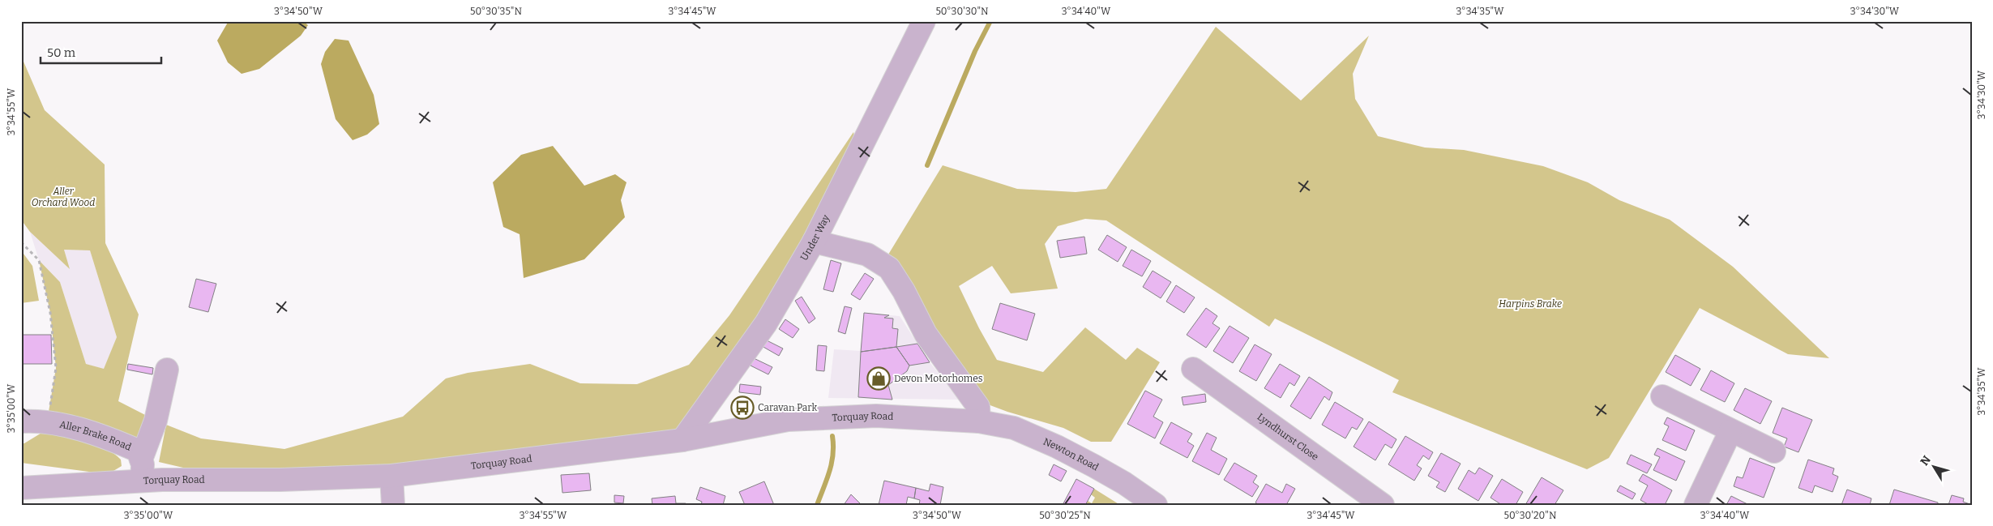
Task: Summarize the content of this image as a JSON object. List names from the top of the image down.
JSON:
{
  "streets": {
    "street": [
      "Under Way",
      "Torquay Road",
      "Aller Brake Road",
      "Lyndhurst Close",
      "Newton Road"
    ]
  },
  "crossings": [
    ["Under Way", "Torquay Road"],
    ["Torquay Road", "Aller Brake Road"],
    ["Torquay Road", "Newton Road"]
  ],
  "parks": ["Aller Orchard Wood", "Harpins Brake"],
  "places": {
    "shop": ["Devon Motorhomes"],
    "bus stop": ["Caravan Park"]
  },
  "scale_bar": "50 m",
  "north": "top left",
  "coordinates": [
    "3°34'50\"W",
    "50°30'35\"N",
    "3°34'45\"W",
    "50°30'30\"N",
    "3°34'40\"W",
    "3°34'35\"W",
    "3°34'30\"W",
    "3°34'55\"W",
    "3°35'00\"W",
    "50°30'25\"N",
    "50°30'20\"N"
  ]
}
